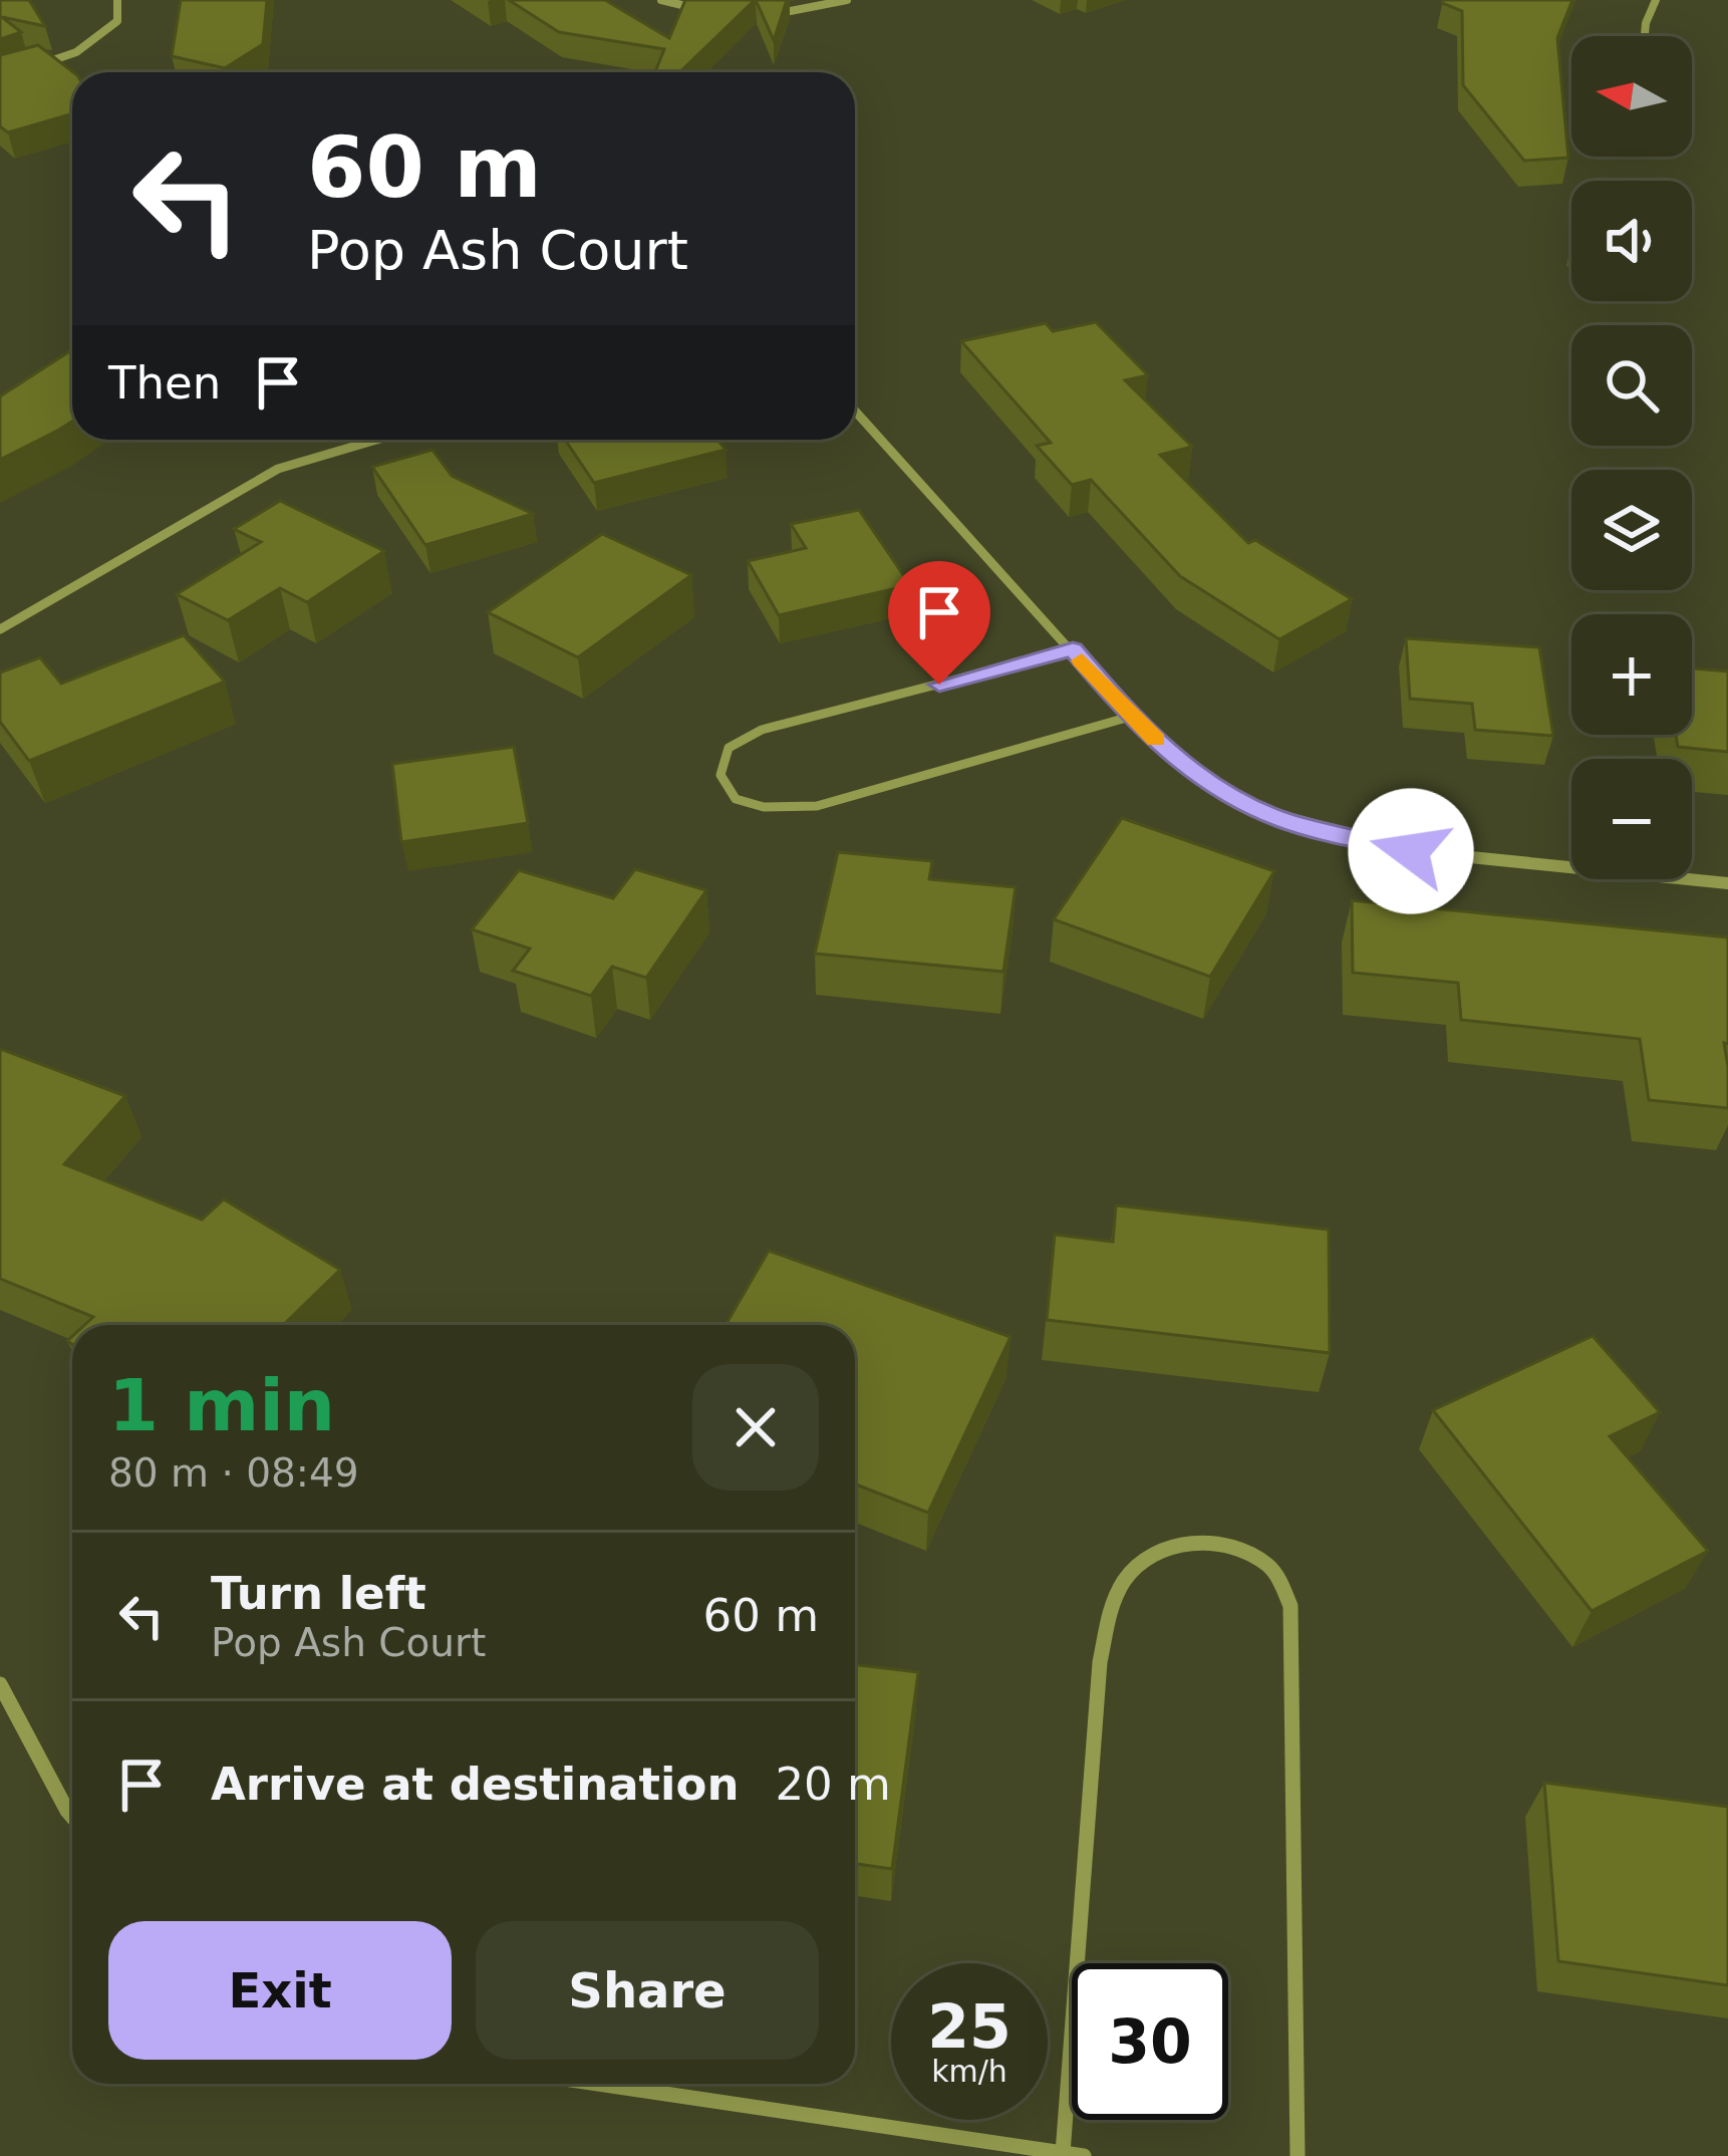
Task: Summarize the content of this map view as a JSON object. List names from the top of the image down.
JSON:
{
  "north": "left",
  "page": {
    "map_buttons": ["+", "−"],
    "turn": ["60 m", "Pop Ash Court"],
    "then": "Then",
    "heading": ["1 min", "80 m · 08:49"],
    "list": [
      {
        "name": "Turn left",
        "note": "Pop Ash Court",
        "value": "60 m"
      },
      {
        "name": "Arrive at destination",
        "value": "20 m"
      }
    ],
    "buttons": ["Exit", "Share"],
    "speed": "25 km/h",
    "limit": "30"
  }
}
